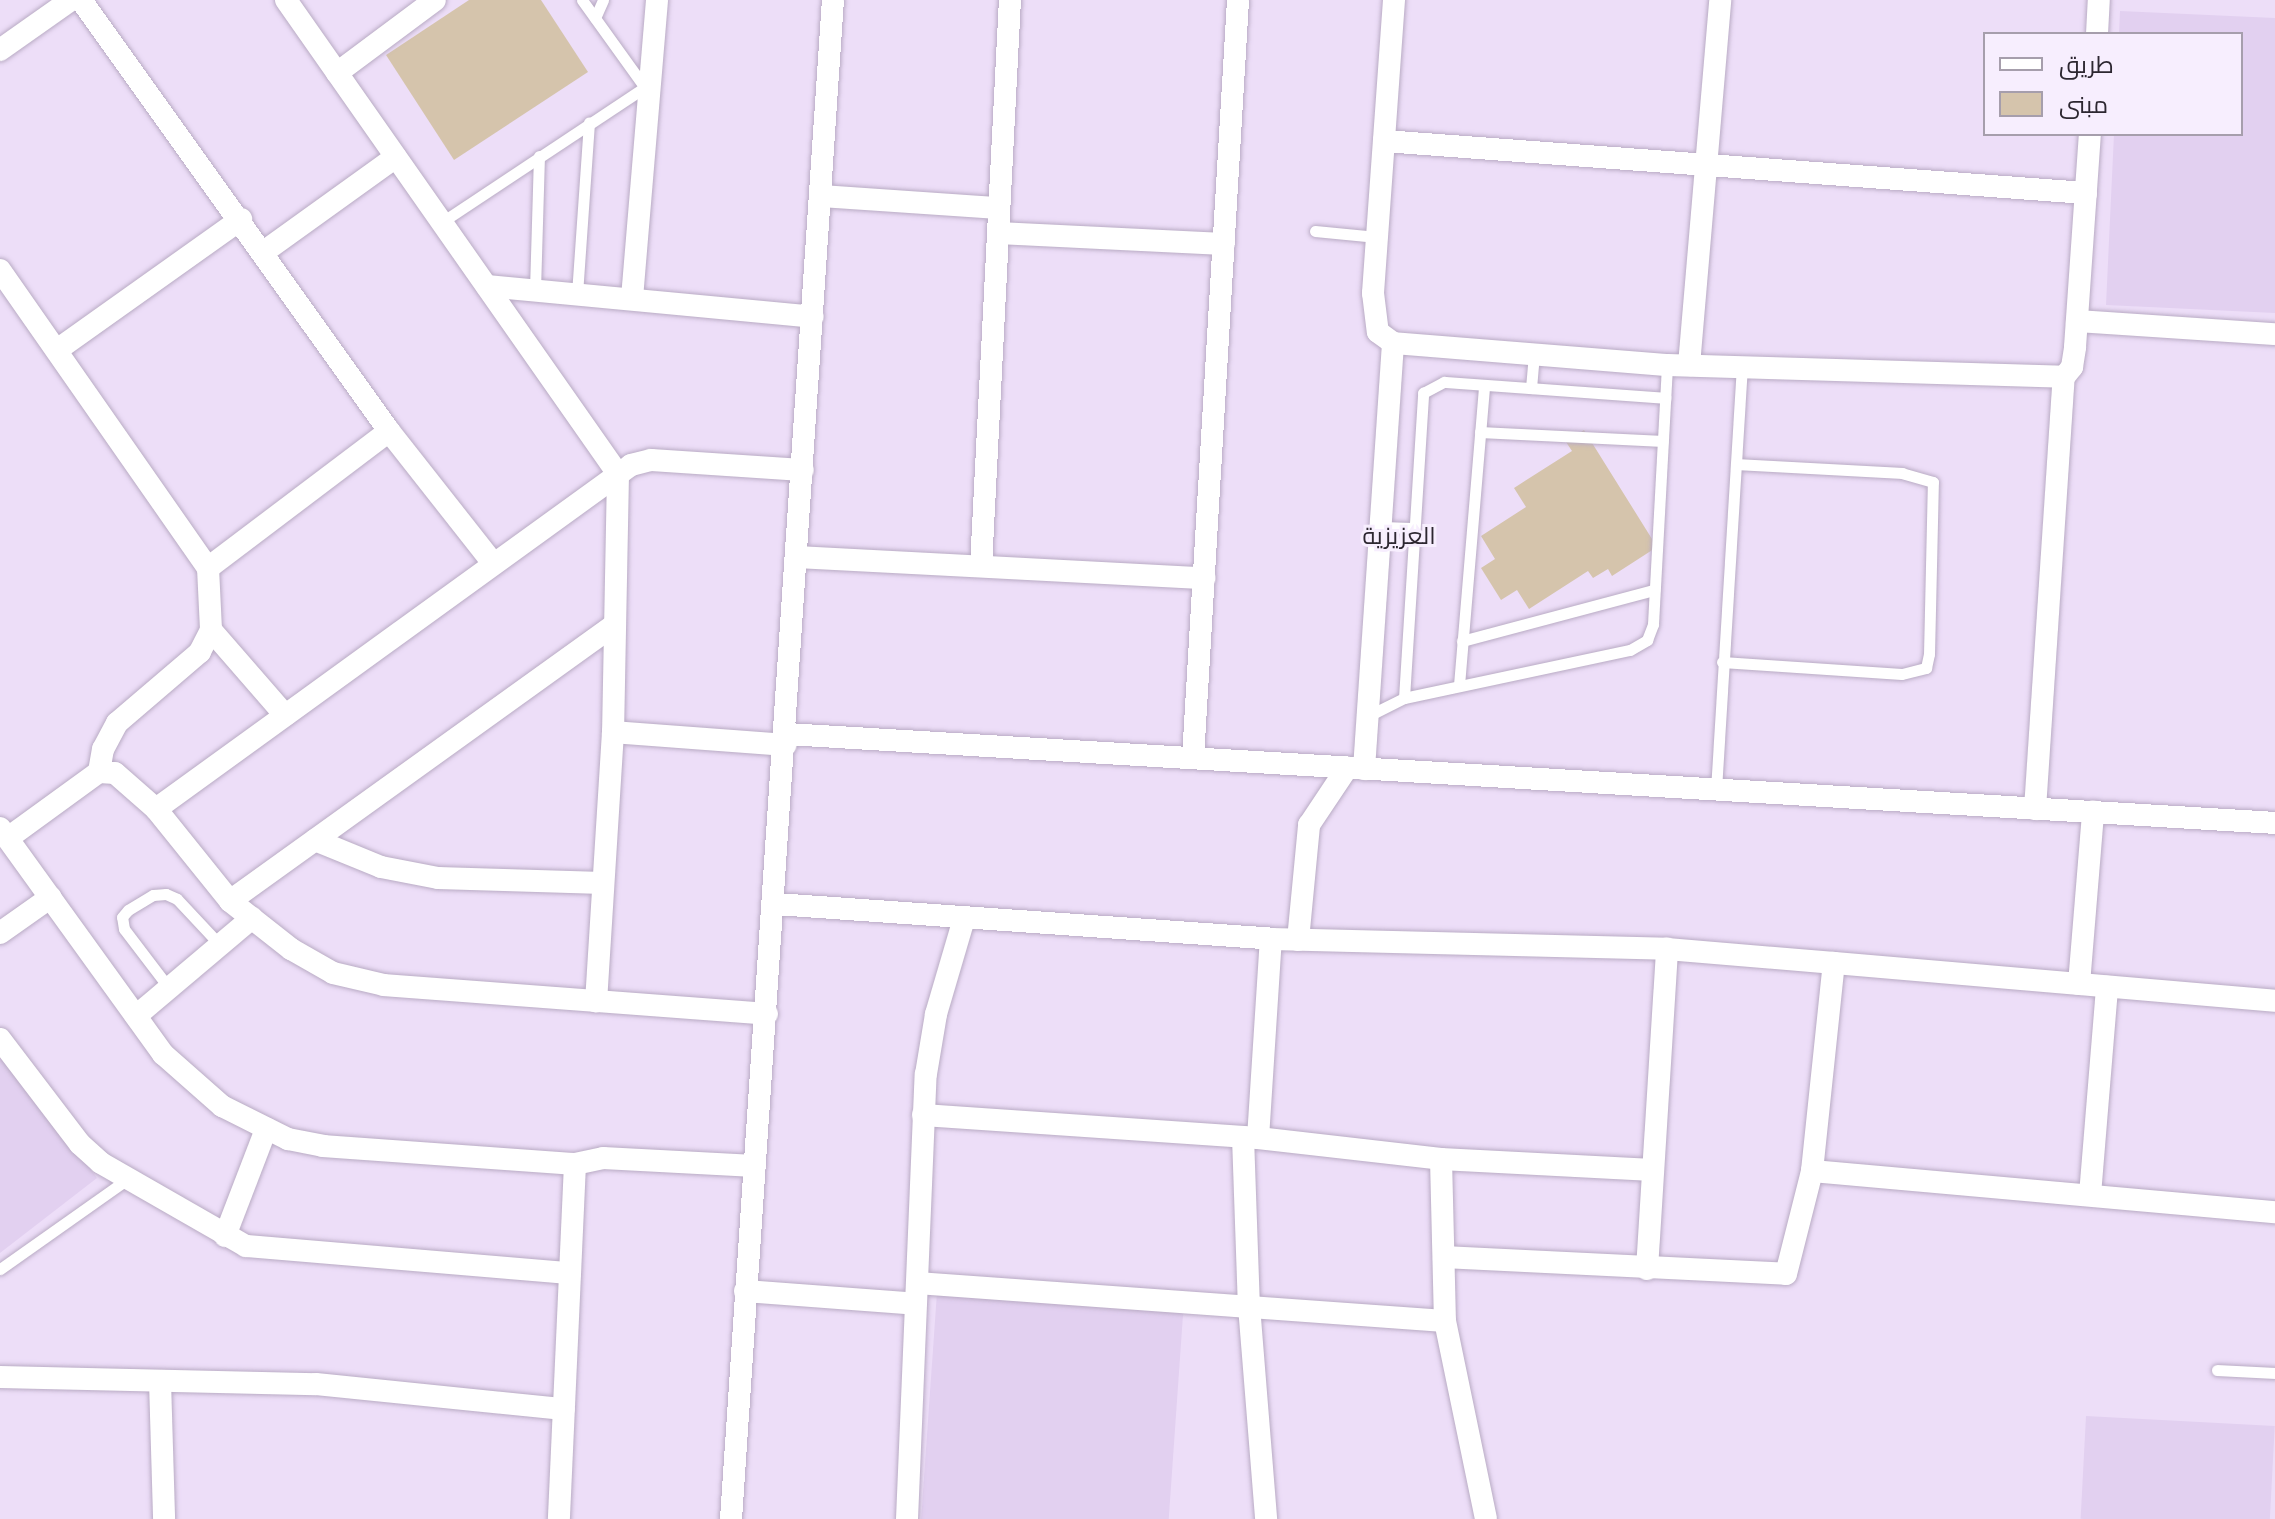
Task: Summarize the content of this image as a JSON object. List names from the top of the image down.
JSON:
{
  "districts": ["العزيزية"],
  "legend": ["طريق", "مبنى"]
}
